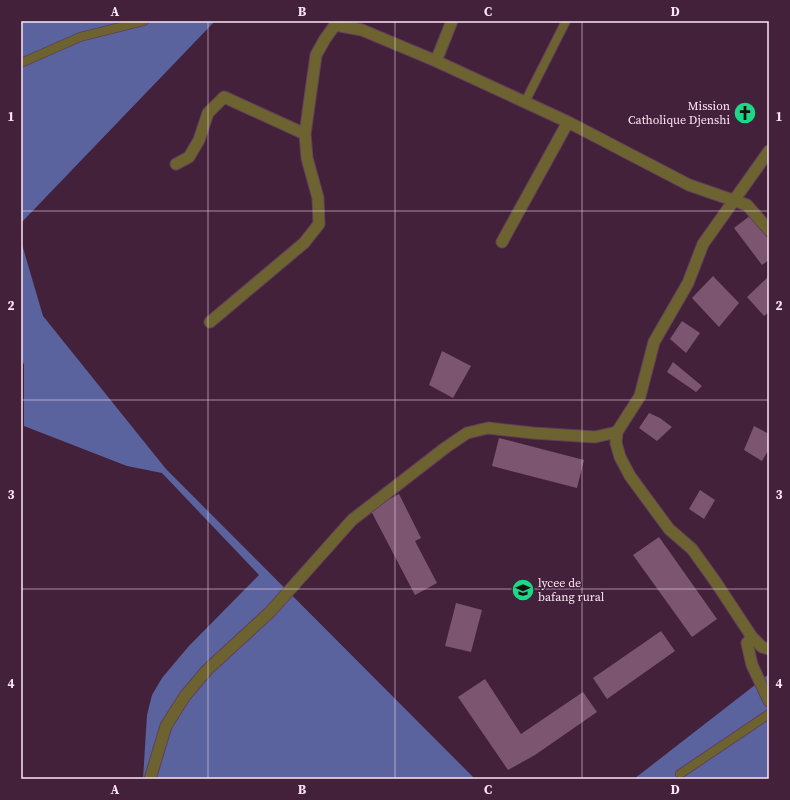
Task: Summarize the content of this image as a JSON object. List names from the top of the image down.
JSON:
{
  "places": {
    "church": ["Mission Catholique Djenshi"],
    "school or university": ["lycee de bafang rural"]
  },
  "grid": {
    "columns": [
      "A",
      "B",
      "C",
      "D"
    ],
    "rows": [
      "1",
      "2",
      "3",
      "4"
    ]
  }
}
